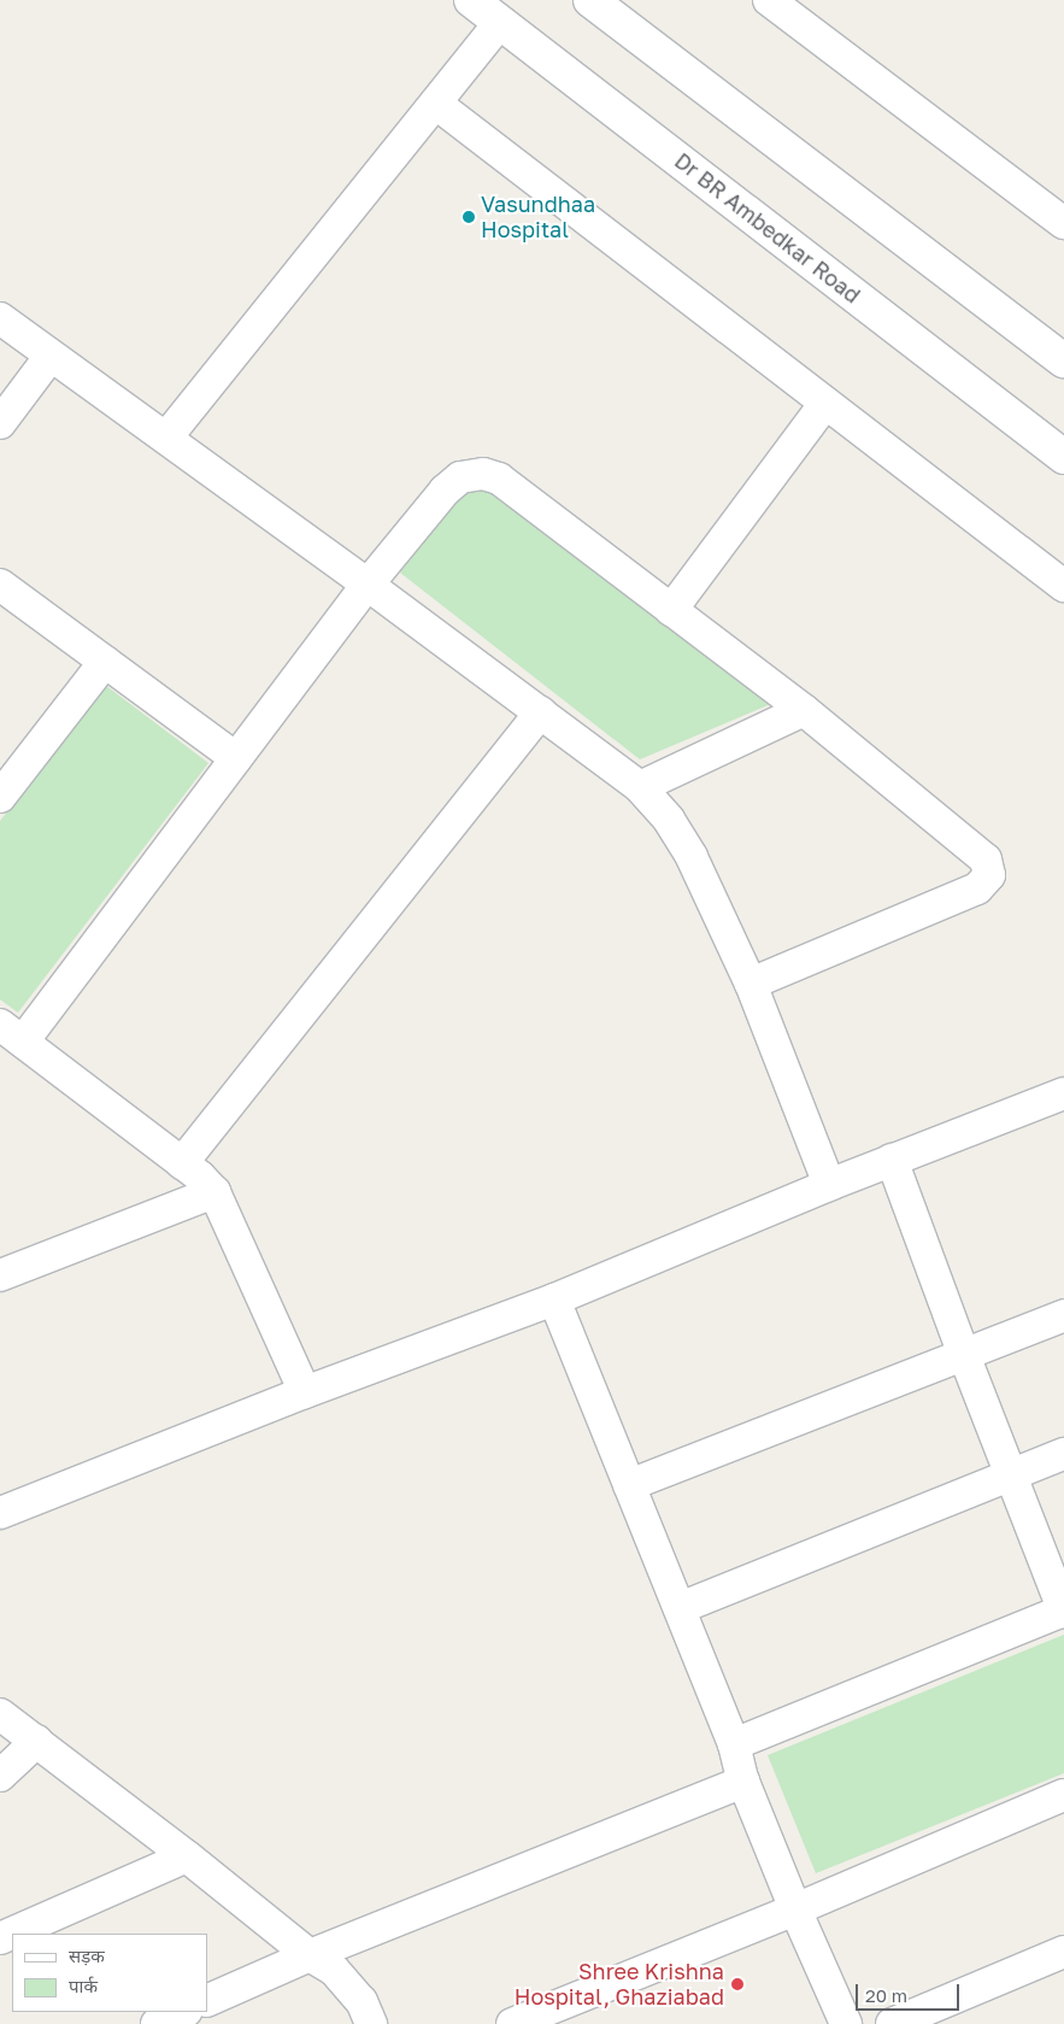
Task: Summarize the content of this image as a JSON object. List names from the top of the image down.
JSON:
{
  "streets": {
    "street": ["Dr BR Ambedkar Road"]
  },
  "places": ["Vasundhaa Hospital", "Shree Krishna Hospital, Ghaziabad"],
  "legend": ["सड़क", "पार्क"],
  "scale_bar": "20 m"
}
